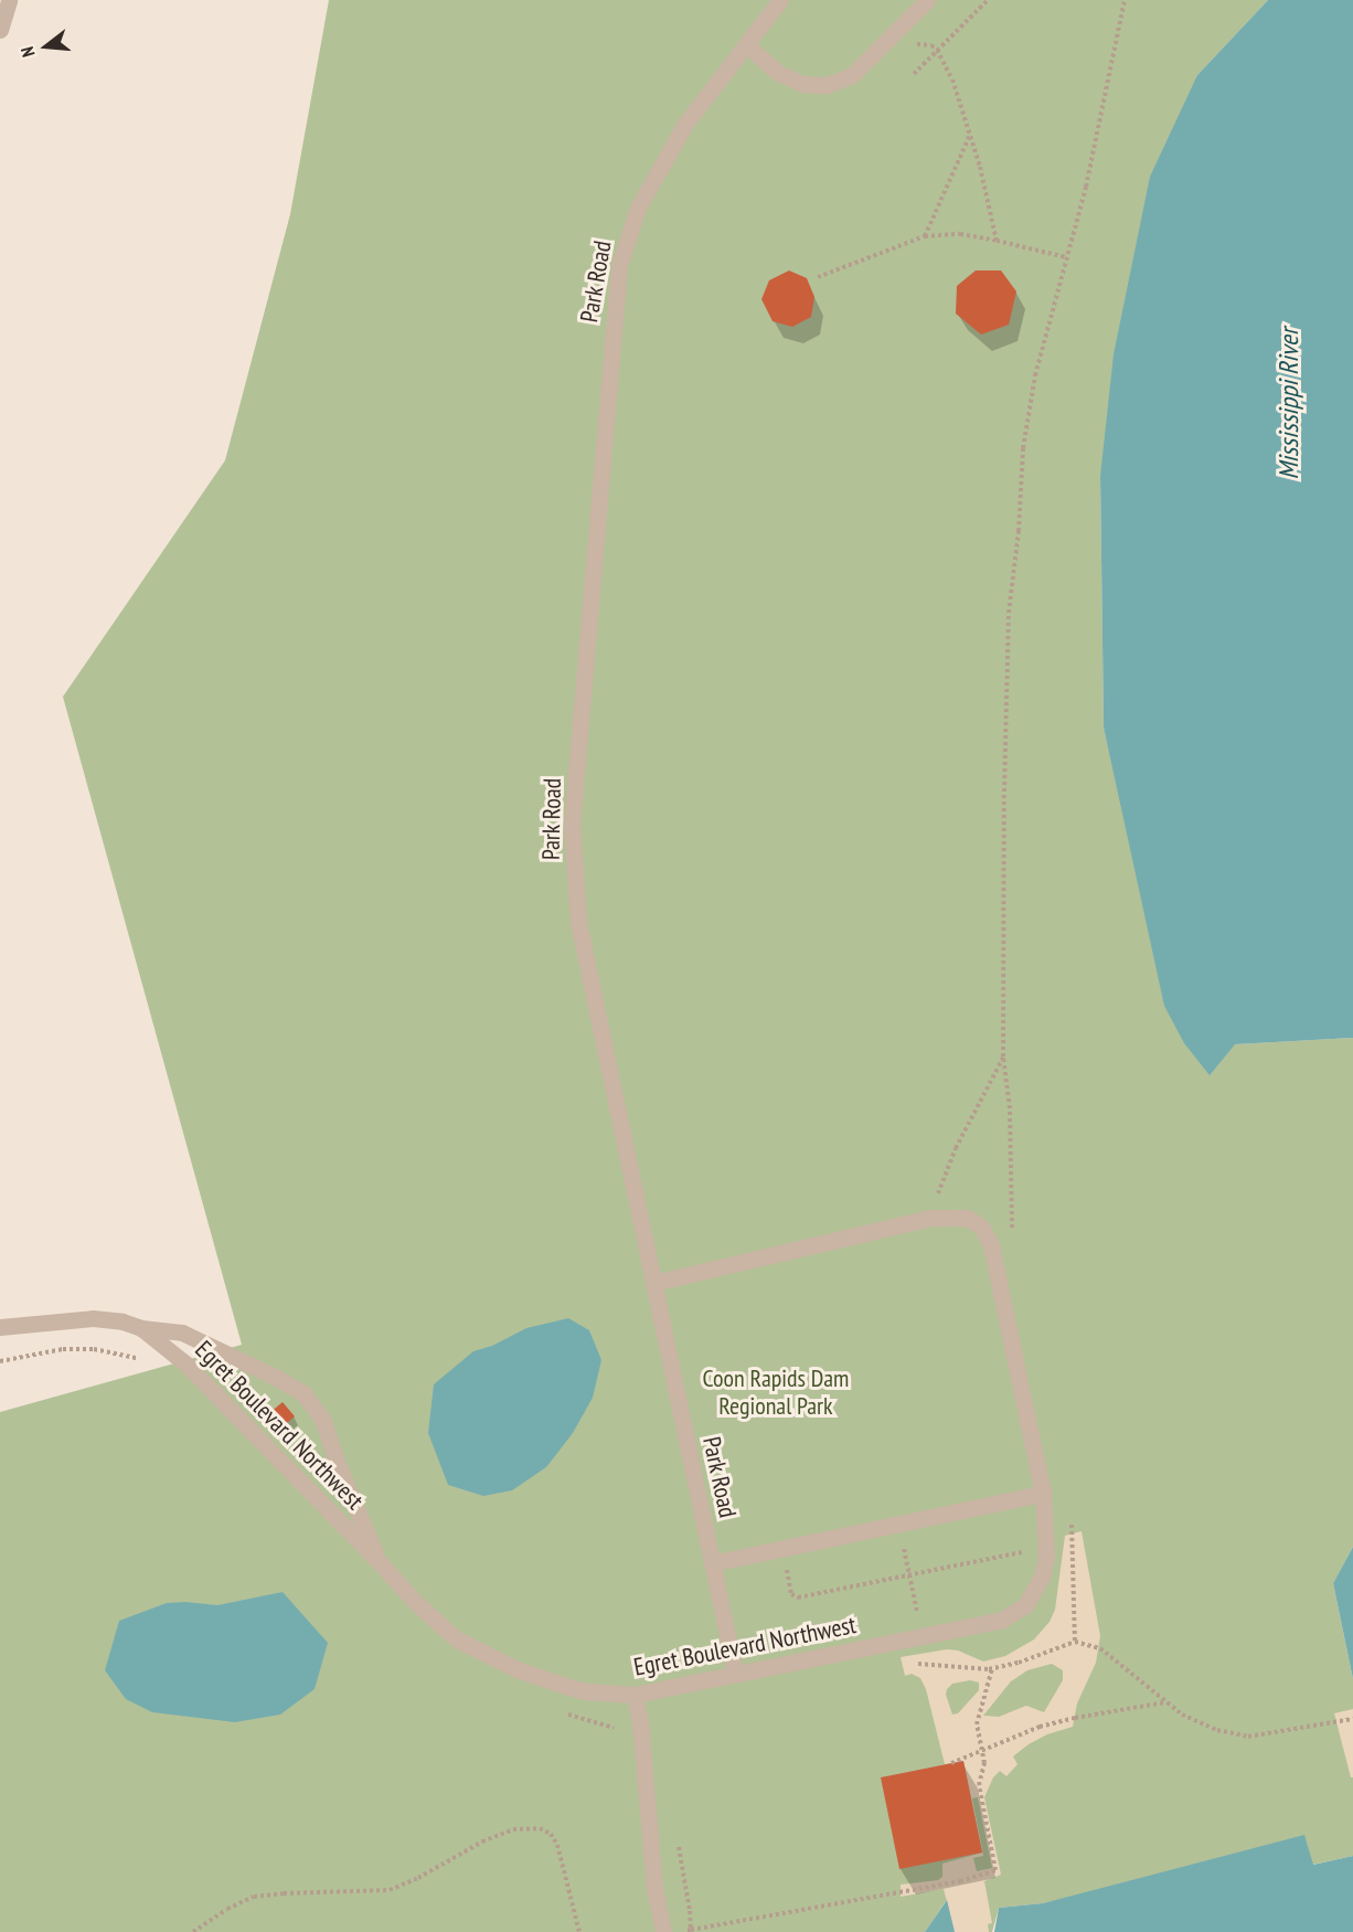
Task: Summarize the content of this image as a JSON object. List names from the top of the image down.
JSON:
{
  "streets": {
    "street": ["Park Road", "Egret Boulevard Northwest"]
  },
  "crossings": [
    ["Park Road", "Egret Boulevard Northwest"]
  ],
  "water": ["Mississippi River"],
  "parks": ["Coon Rapids Dam Regional Park"],
  "north": "left"
}
